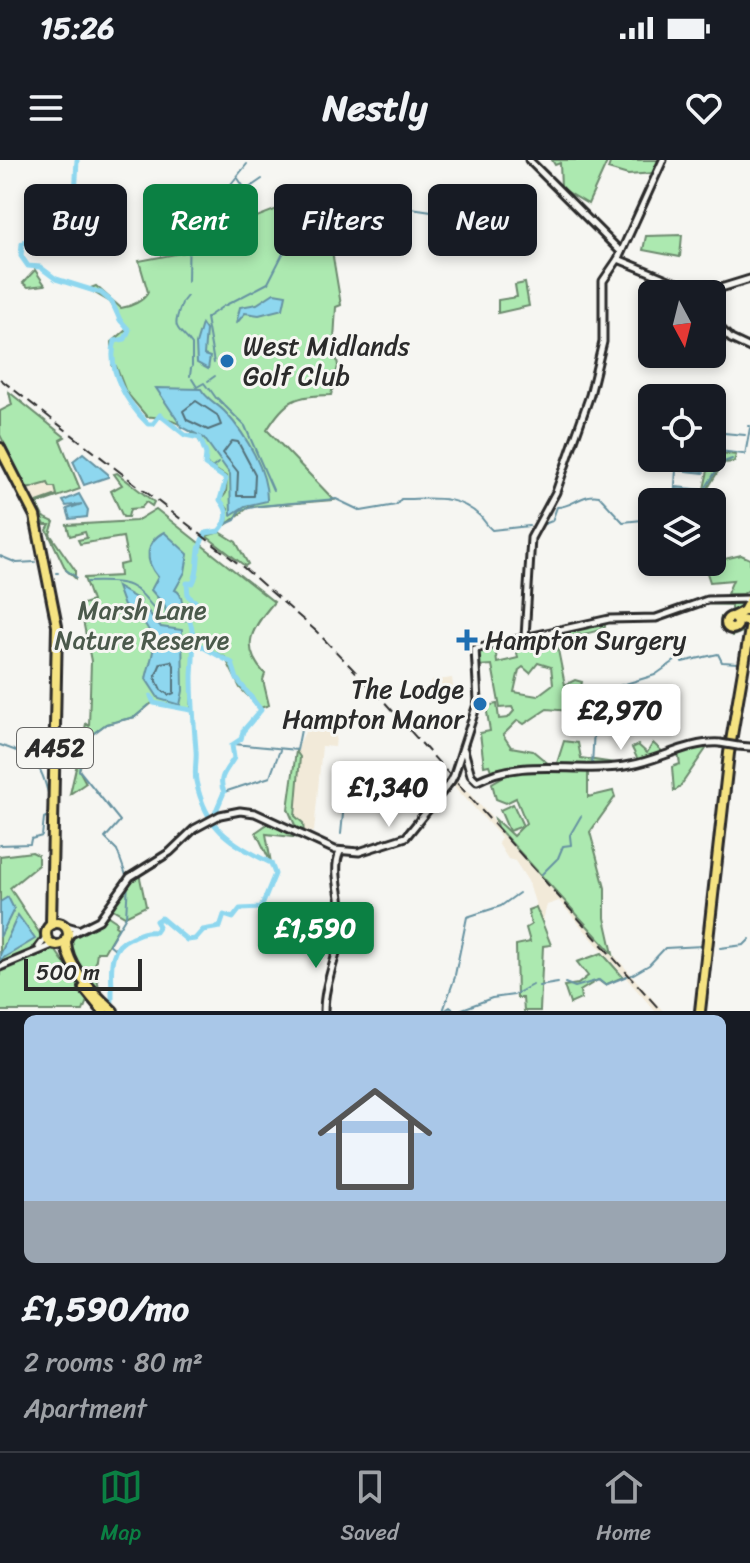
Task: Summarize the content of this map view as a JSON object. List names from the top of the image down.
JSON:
{
  "streets": {
    "highway": ["A452"]
  },
  "parks": ["Marsh Lane Nature Reserve"],
  "places": {
    "other": ["West Midlands Golf Club", "The Lodge Hampton Manor"],
    "health": ["Hampton Surgery"]
  },
  "scale_bar": "500 m",
  "north": "bottom",
  "page": {
    "status": "15:26",
    "header": "Nestly",
    "chip": [
      "Buy",
      "Rent",
      "Filters",
      "New"
    ],
    "price": ["£2,970", "£1,340", "£1,590"],
    "scale": "500 m",
    "list": [
      {
        "name": "£1,590/mo",
        "note": "2 rooms · 80 m² · Apartment"
      }
    ],
    "tabs": ["Map", "Saved", "Home"]
  }
}
